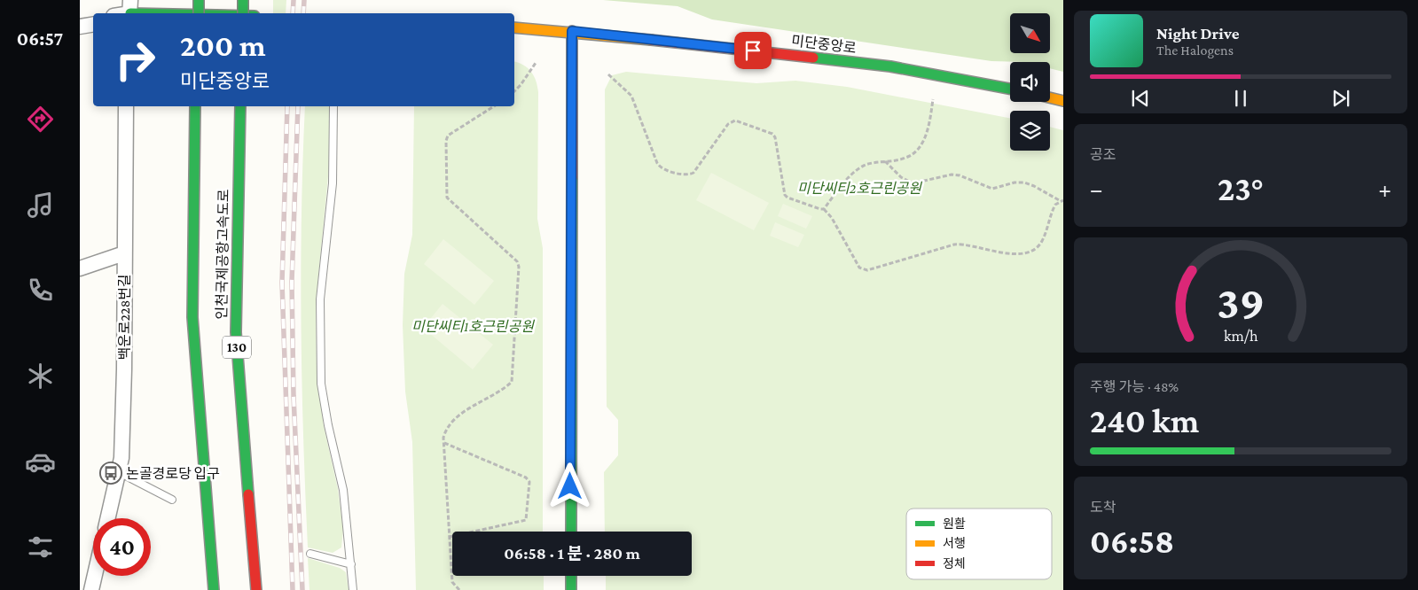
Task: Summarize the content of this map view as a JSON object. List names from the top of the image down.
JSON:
{
  "streets": {
    "main road": ["미단중앙로", "인천국제공항고속도로", "130"],
    "street": ["백운로228번길"]
  },
  "parks": ["미단씨티2호근린공원", "미단씨티1호근린공원"],
  "places": {
    "bus stop": ["논골경로당 입구"]
  },
  "legend": ["원활", "서행", "정체"],
  "north": "bottom right",
  "page": {
    "tabs": "06:57",
    "turn": ["200 m", "미단중앙로"],
    "song": ["Night Drive", "The Halogens"],
    "tile": [
      "공조",
      ["주행 가능 · 48%", "240 km"],
      ["도착", "06:58"]
    ],
    "heat": ["−", "23°", "+"],
    "limit": "40",
    "trip": "06:58 · 1 분 · 280 m",
    "gauge": ["39", "km/h"]
  }
}
